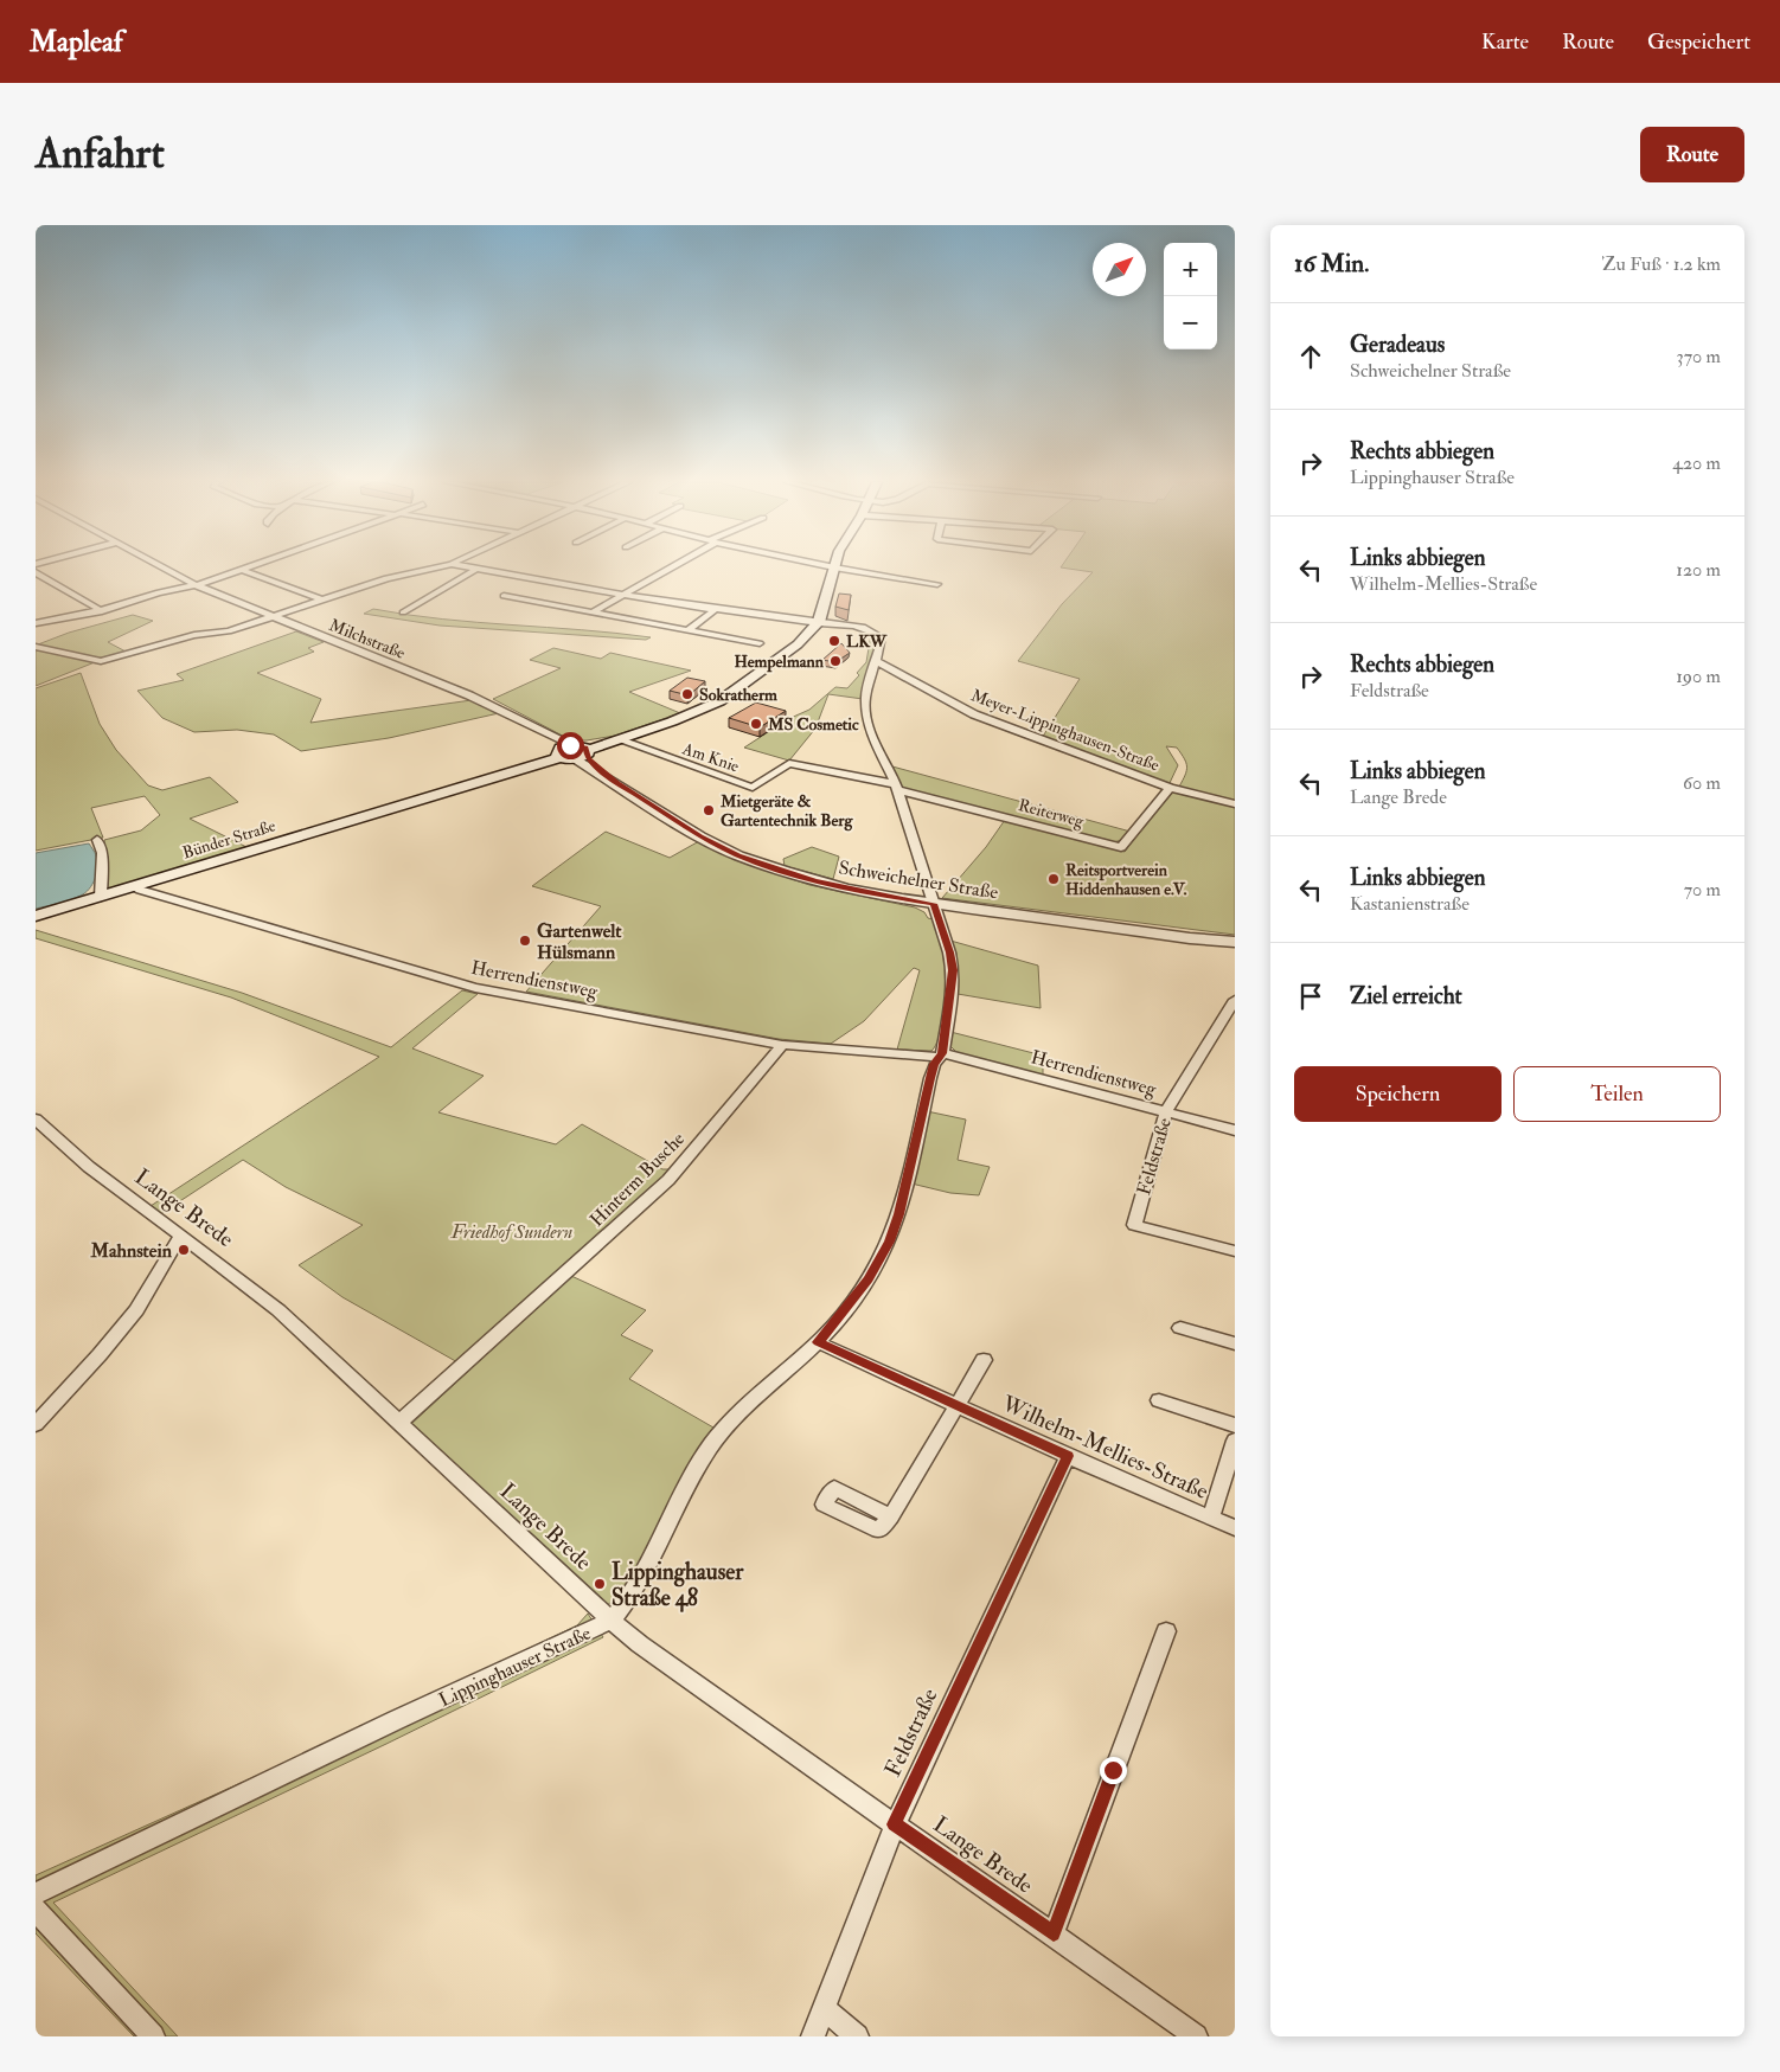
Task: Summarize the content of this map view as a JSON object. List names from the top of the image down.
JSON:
{
  "streets": {
    "main road": ["Bünder Straße"],
    "street": [
      "Milchstraße",
      "Meyer-Lippinghausen-Straße",
      "Am Knie",
      "Reiterweg",
      "Schweichelner Straße",
      "Herrendienstweg",
      "Feldstraße",
      "Hinterm Busche",
      "Lange Brede",
      "Wilhelm-Mellies-Straße",
      "Lippinghauser Straße"
    ]
  },
  "crossings": [
    ["Milchstraße", "Bünder Straße"],
    ["Milchstraße", "Schweichelner Straße"],
    ["Meyer-Lippinghausen-Straße", "Reiterweg"],
    ["Meyer-Lippinghausen-Straße", "Lippinghauser Straße"],
    ["Am Knie", "Reiterweg"],
    ["Am Knie", "Bünder Straße"],
    ["Am Knie", "Lippinghauser Straße"],
    ["Reiterweg", "Lippinghauser Straße"],
    ["Bünder Straße", "Schweichelner Straße"],
    ["Bünder Straße", "Herrendienstweg"],
    ["Bünder Straße", "Lippinghauser Straße"],
    ["Schweichelner Straße", "Lippinghauser Straße"],
    ["Herrendienstweg", "Feldstraße"],
    ["Herrendienstweg", "Hinterm Busche"],
    ["Herrendienstweg", "Lippinghauser Straße"],
    ["Feldstraße", "Lange Brede"],
    ["Feldstraße", "Wilhelm-Mellies-Straße"],
    ["Hinterm Busche", "Lange Brede"],
    ["Lange Brede", "Lippinghauser Straße"],
    ["Wilhelm-Mellies-Straße", "Lippinghauser Straße"]
  ],
  "parks": ["Friedhof Sundern"],
  "places": [
    "LKW",
    "Hempelmann",
    "Sokratherm",
    "MS Cosmetic",
    "Mietgeräte & Gartentechnik Berg",
    "Reitsportverein Hiddenhausen e.V.",
    "Gartenwelt Hülsmann",
    "Mahnstein",
    "Lippinghauser Straße 48"
  ],
  "north": "top right",
  "page": {
    "header": "Mapleaf",
    "nav": ["Karte", "Route", "Gespeichert"],
    "buttons": [
      "Route",
      ["Speichern", "Teilen"]
    ],
    "title": "Anfahrt",
    "heading": ["16 Min.", "Zu Fuß · 1.2 km"],
    "map_buttons": ["+", "−"],
    "list": [
      ["Geradeaus", "Schweichelner Straße", "370 m"],
      ["Rechts abbiegen", "Lippinghauser Straße", "420 m"],
      ["Links abbiegen", "Wilhelm-Mellies-Straße", "120 m"],
      ["Rechts abbiegen", "Feldstraße", "190 m"],
      ["Links abbiegen", "Lange Brede", "60 m"],
      ["Links abbiegen", "Kastanienstraße", "70 m"],
      "Ziel erreicht"
    ]
  }
}
